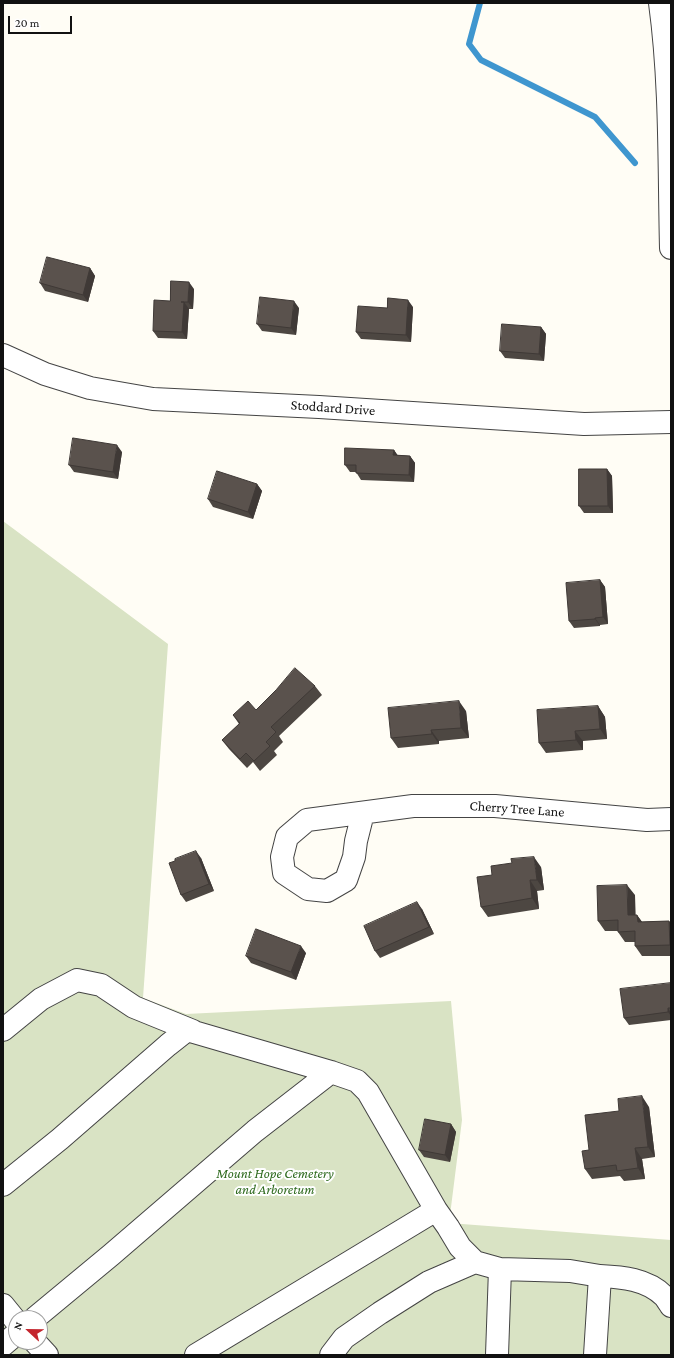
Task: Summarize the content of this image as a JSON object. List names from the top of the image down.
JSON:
{
  "streets": {
    "street": ["Stoddard Drive", "Cherry Tree Lane"]
  },
  "parks": ["Mount Hope Cemetery and Arboretum"],
  "scale_bar": "20 m",
  "north": "left"
}
